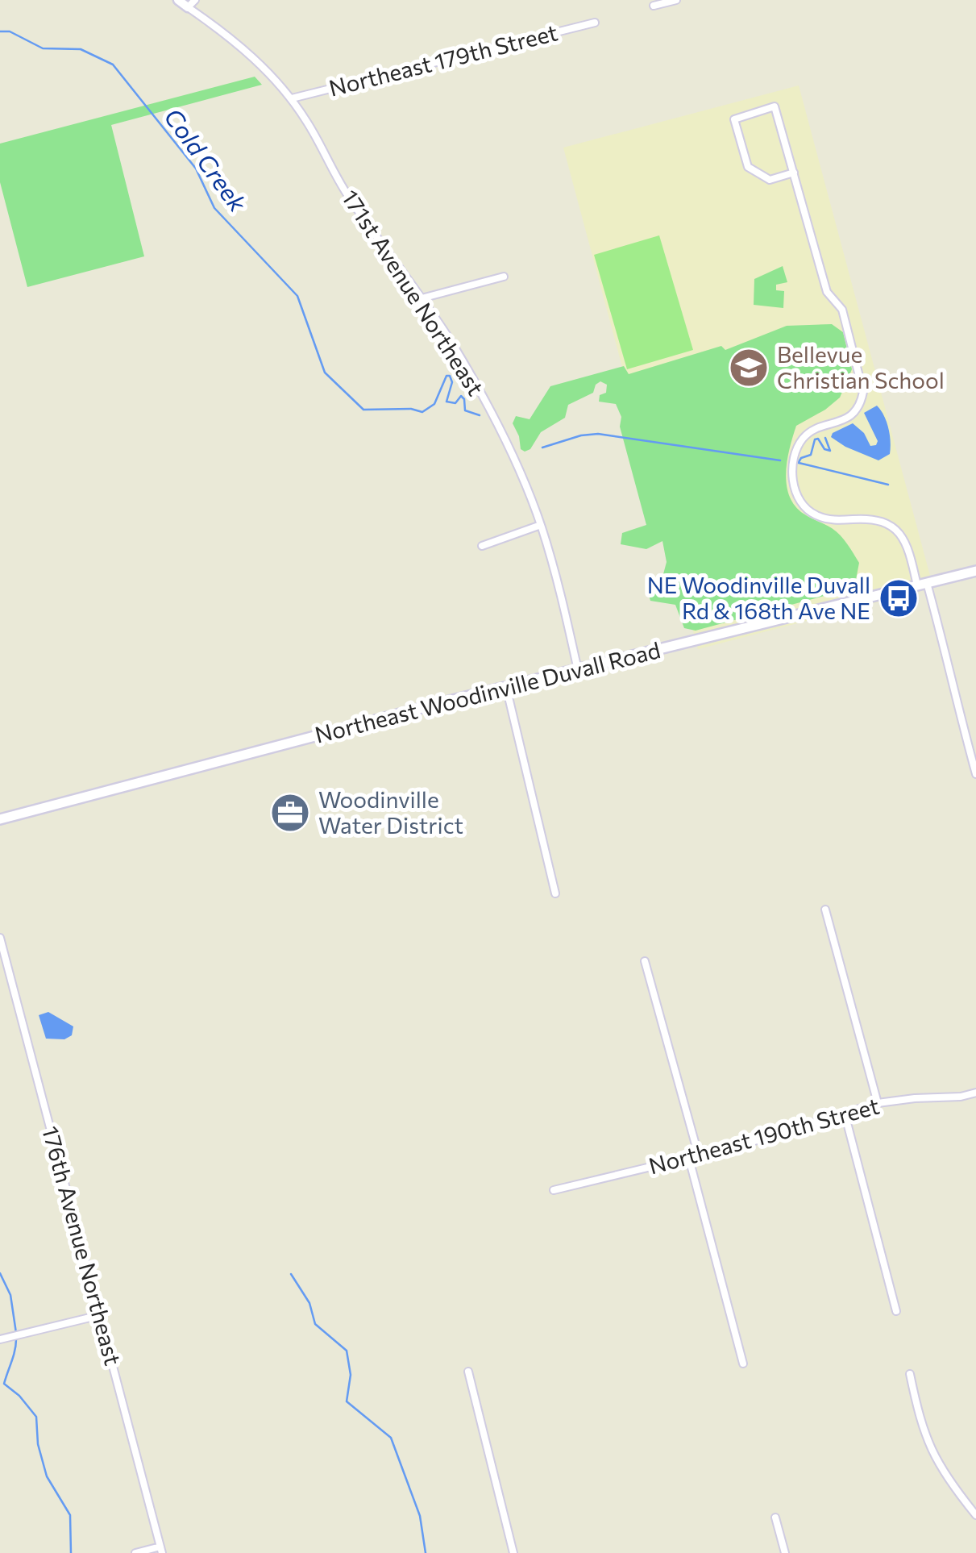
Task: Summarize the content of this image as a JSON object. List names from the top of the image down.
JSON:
{
  "streets": {
    "main road": ["Northeast Woodinville Duvall Road"],
    "street": [
      "Northeast 179th Street",
      "171st Avenue Northeast",
      "Northeast 190th Street",
      "176th Avenue Northeast"
    ]
  },
  "crossings": [
    ["Northeast 179th Street", "171st Avenue Northeast"],
    ["171st Avenue Northeast", "Northeast Woodinville Duvall Road"]
  ],
  "water": ["Cold Creek"],
  "places": {
    "school or university": ["Bellevue Christian School"],
    "bus stop": ["NE Woodinville Duvall Rd & 168th Ave NE"],
    "office": ["Woodinville Water District"]
  }
}
